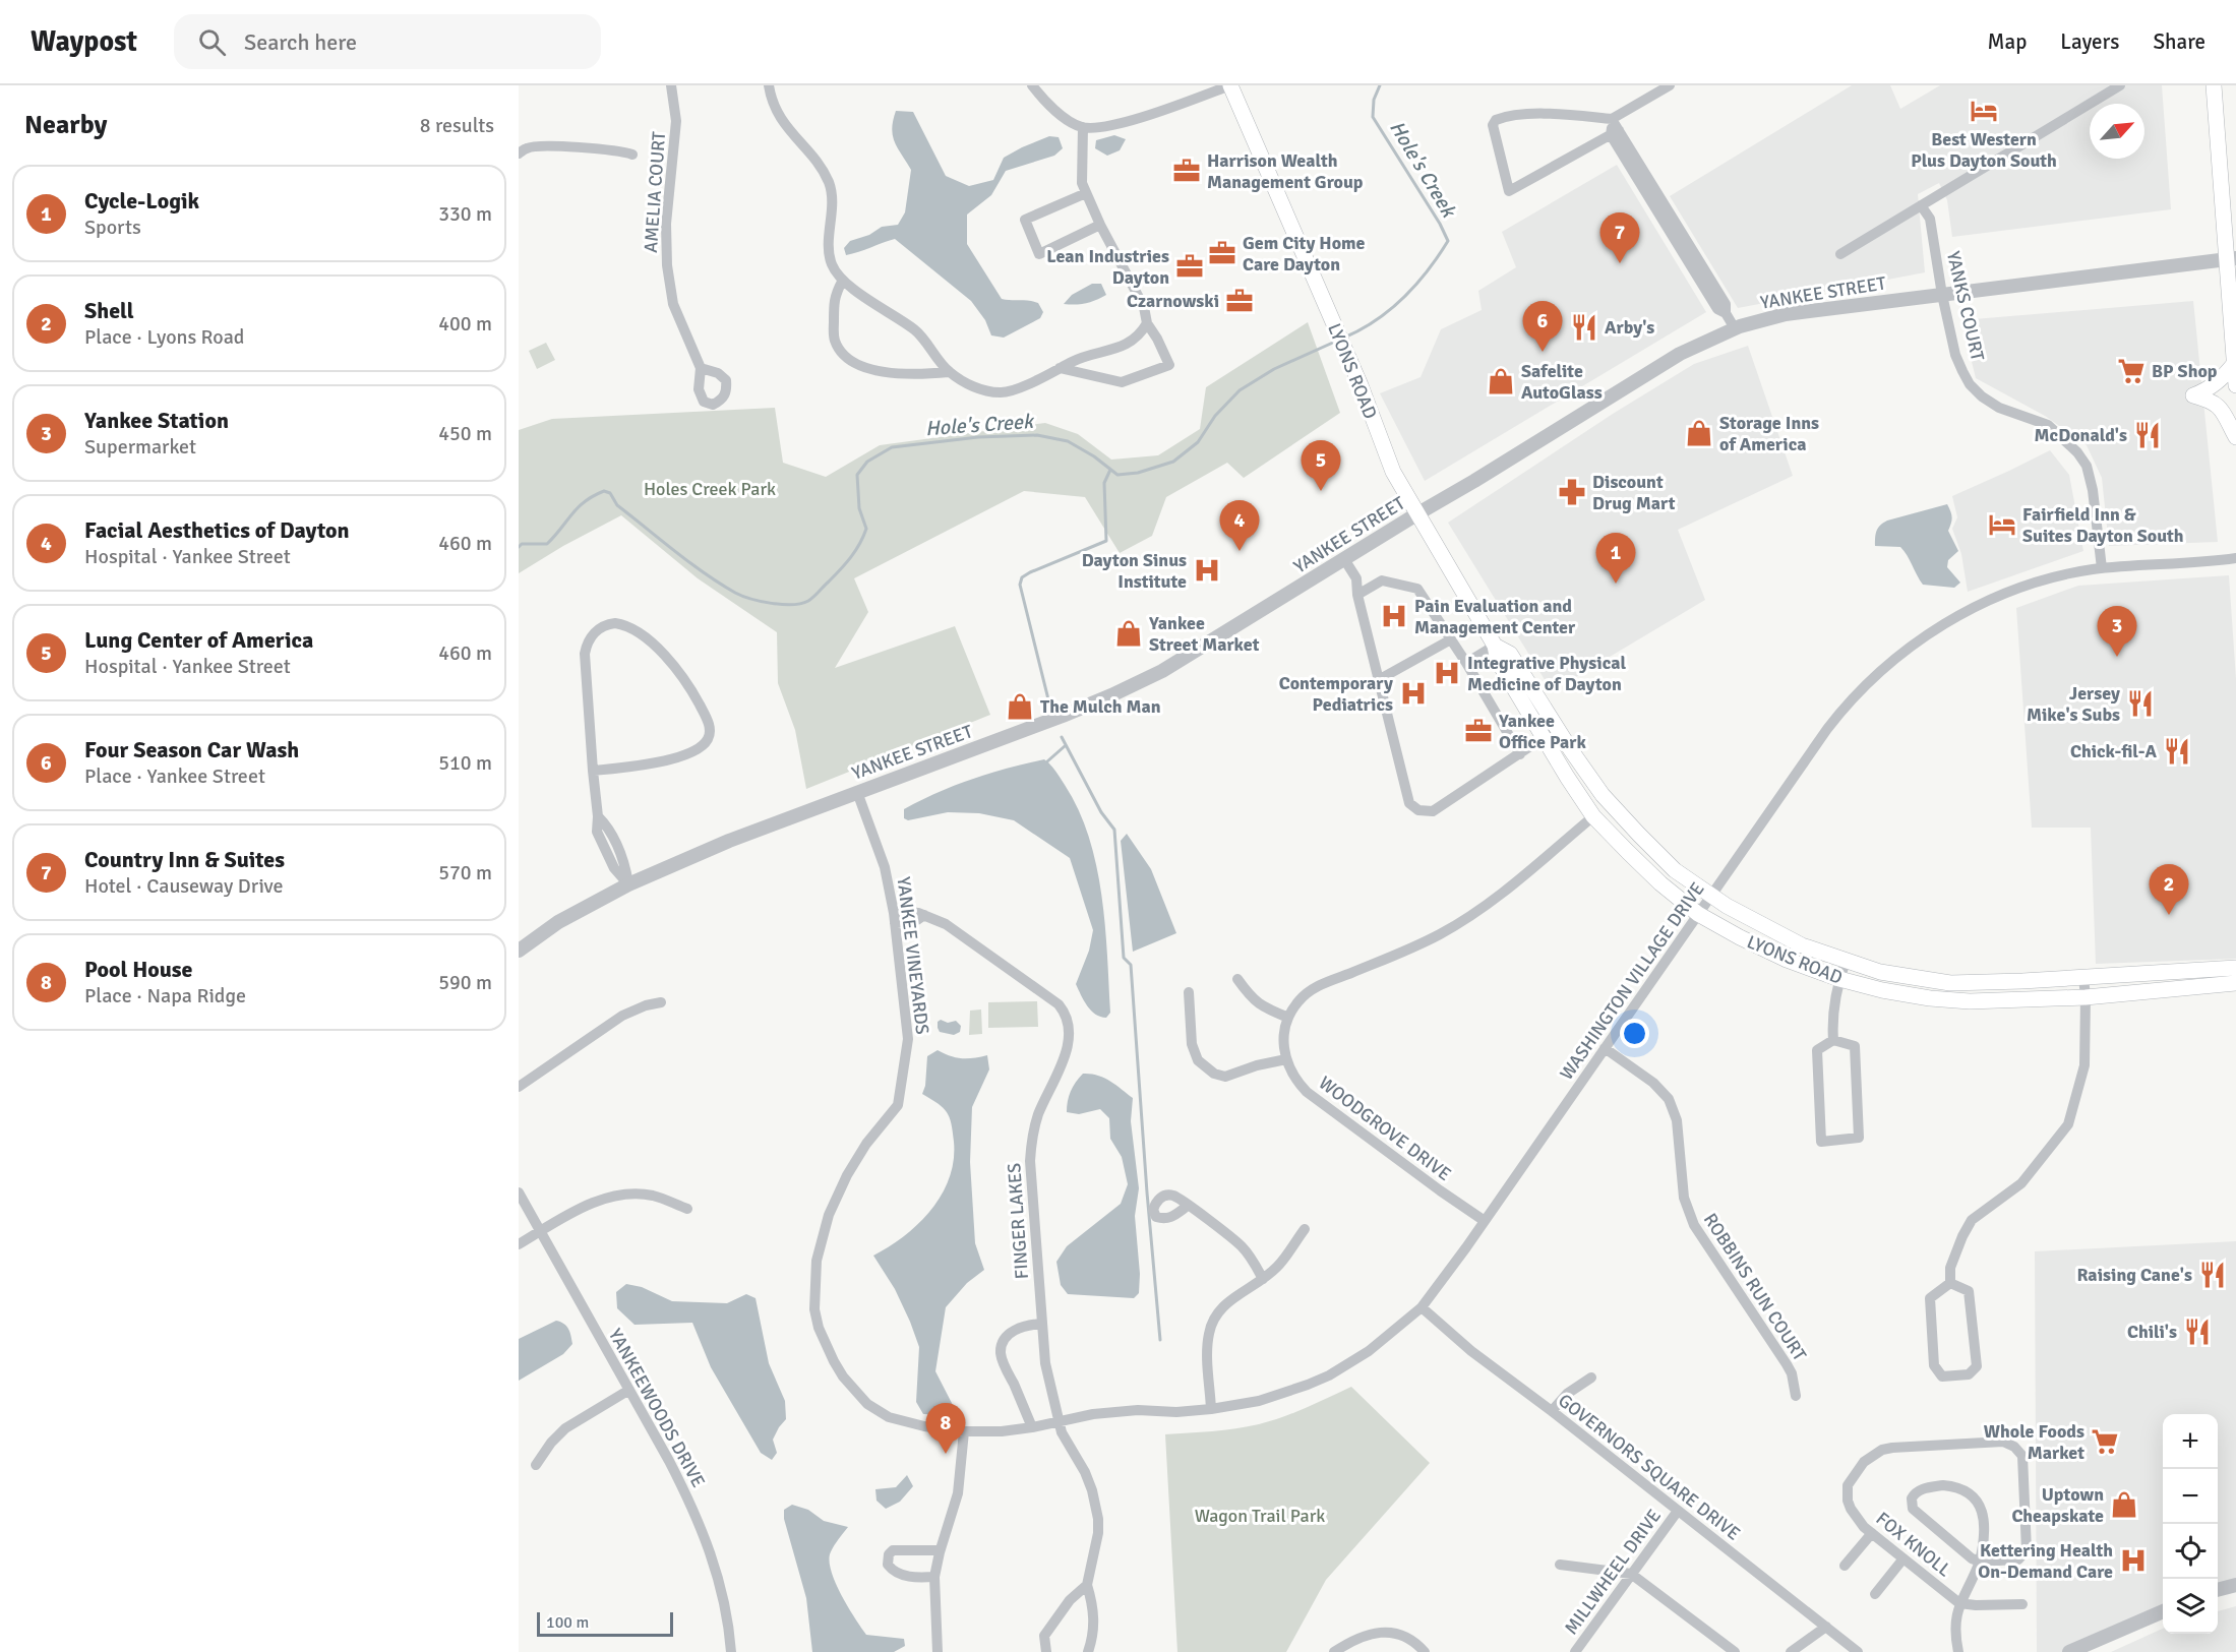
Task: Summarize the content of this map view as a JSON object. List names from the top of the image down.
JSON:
{
  "streets": {
    "main road": ["LYONS ROAD"],
    "street": [
      "AMELIA COURT",
      "YANKEE STREET",
      "YANKS COURT",
      "YANKEE VINEYARDS",
      "WASHINGTON VILLAGE DRIVE",
      "WOODGROVE DRIVE",
      "FINGER LAKES",
      "ROBBINS RUN COURT",
      "YANKEEWOODS DRIVE",
      "GOVERNORS SQUARE DRIVE",
      "FOX KNOLL",
      "MILLWHEEL DRIVE"
    ]
  },
  "crossings": [
    ["YANKEE STREET", "YANKS COURT"],
    ["YANKEE STREET", "LYONS ROAD"],
    ["YANKEE STREET", "YANKEE VINEYARDS"],
    ["YANKS COURT", "WASHINGTON VILLAGE DRIVE"],
    ["LYONS ROAD", "WASHINGTON VILLAGE DRIVE"],
    ["YANKEE VINEYARDS", "WASHINGTON VILLAGE DRIVE"],
    ["YANKEE VINEYARDS", "FINGER LAKES"],
    ["WASHINGTON VILLAGE DRIVE", "WOODGROVE DRIVE"],
    ["WASHINGTON VILLAGE DRIVE", "FINGER LAKES"],
    ["WASHINGTON VILLAGE DRIVE", "ROBBINS RUN COURT"],
    ["WASHINGTON VILLAGE DRIVE", "GOVERNORS SQUARE DRIVE"],
    ["GOVERNORS SQUARE DRIVE", "MILLWHEEL DRIVE"]
  ],
  "water": ["Hole's Creek"],
  "parks": ["Holes Creek Park", "Wagon Trail Park"],
  "places": {
    "hotel": ["Best Western Plus Dayton South", "Fairfield Inn & Suites Dayton South"],
    "office": [
      "Harrison Wealth Management Group",
      "Gem City Home Care Dayton",
      "Lean Industries Dayton",
      "Czarnowski",
      "Yankee Office Park"
    ],
    "restaurant": [
      "Arby's",
      "McDonald's",
      "Jersey Mike's Subs",
      "Chick-fil-A",
      "Raising Cane's",
      "Chili's"
    ],
    "supermarket": ["BP Shop", "Whole Foods Market"],
    "shop": [
      "Safelite AutoGlass",
      "Storage Inns of America",
      "Yankee Street Market",
      "The Mulch Man",
      "Uptown Cheapskate"
    ],
    "pharmacy": ["Discount Drug Mart"],
    "hospital": [
      "Dayton Sinus Institute",
      "Pain Evaluation and Management Center",
      "Integrative Physical Medicine of Dayton",
      "Contemporary Pediatrics",
      "Kettering Health On-Demand Care"
    ]
  },
  "scale_bar": "100 m",
  "north": "top right",
  "page": {
    "header": "Waypost",
    "search": "Search here",
    "nav": ["Map", "Layers", "Share"],
    "heading": ["Nearby", "8 results"],
    "list": [
      {
        "mark": "1",
        "name": "Cycle-Logik",
        "note": "Sports",
        "value": "330 m"
      },
      {
        "mark": "2",
        "name": "Shell",
        "note": "Place · Lyons Road",
        "value": "400 m"
      },
      {
        "mark": "3",
        "name": "Yankee Station",
        "note": "Supermarket",
        "value": "450 m"
      },
      {
        "mark": "4",
        "name": "Facial Aesthetics of Dayton",
        "note": "Hospital · Yankee Street",
        "value": "460 m"
      },
      {
        "mark": "5",
        "name": "Lung Center of America",
        "note": "Hospital · Yankee Street",
        "value": "460 m"
      },
      {
        "mark": "6",
        "name": "Four Season Car Wash",
        "note": "Place · Yankee Street",
        "value": "510 m"
      },
      {
        "mark": "7",
        "name": "Country Inn & Suites",
        "note": "Hotel · Causeway Drive",
        "value": "570 m"
      },
      {
        "mark": "8",
        "name": "Pool House",
        "note": "Place · Napa Ridge",
        "value": "590 m"
      }
    ],
    "pins": [
      "7",
      "6",
      "5",
      "4",
      "1",
      "3",
      "2",
      "8"
    ],
    "map_buttons": ["+", "−"],
    "scale": "100 m"
  }
}
